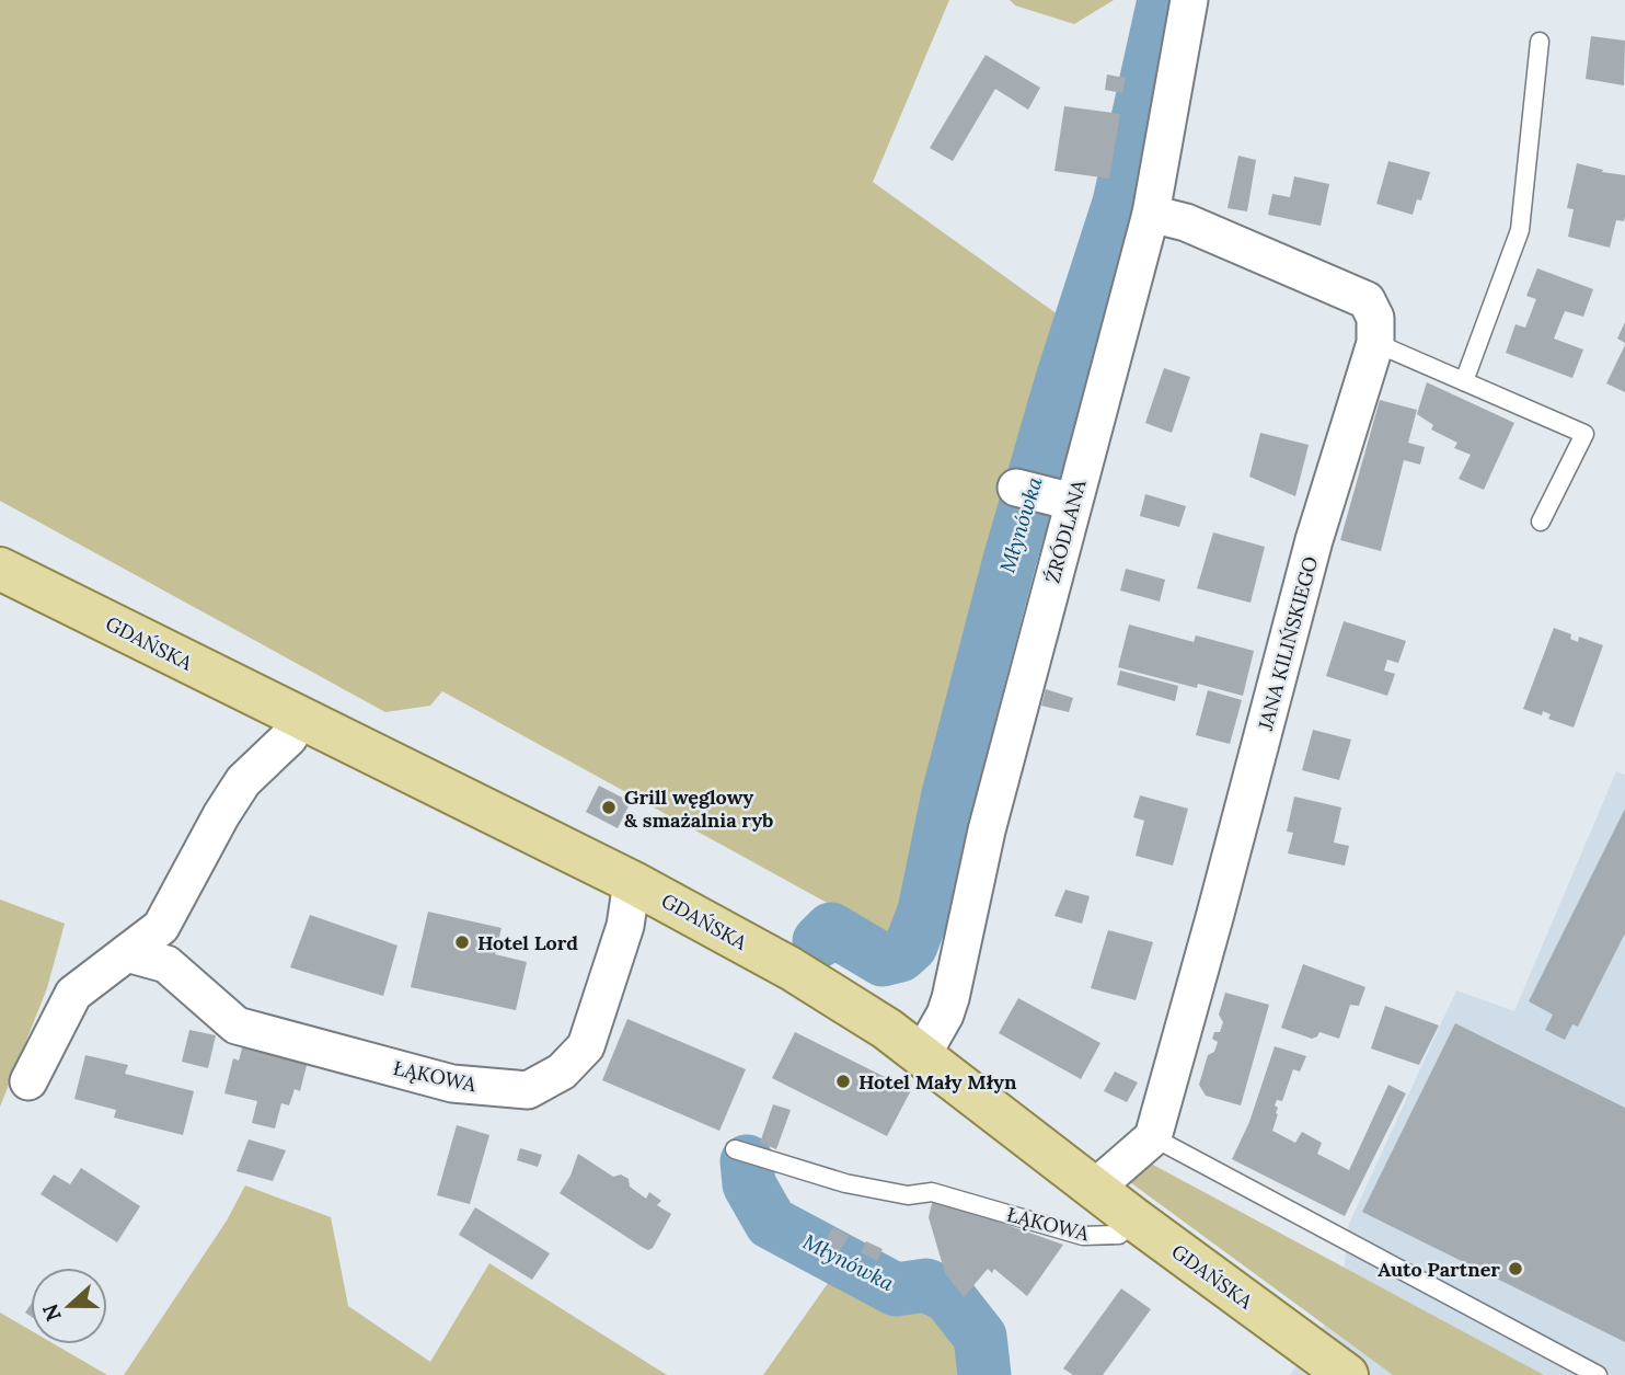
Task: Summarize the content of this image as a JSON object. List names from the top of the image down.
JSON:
{
  "streets": {
    "main road": ["GDAŃSKA"],
    "street": ["ŹRÓDLANA", "JANA KILIŃSKIEGO", "ŁĄKOWA"]
  },
  "crossings": [
    ["ŹRÓDLANA", "GDAŃSKA"],
    ["ŹRÓDLANA", "JANA KILIŃSKIEGO"],
    ["GDAŃSKA", "ŁĄKOWA"]
  ],
  "water": ["Młynówka"],
  "places": [
    "Grill węglowy & smażalnia ryb",
    "Hotel Lord",
    "Hotel Mały Młyn",
    "Auto Partner"
  ],
  "north": "left"
}
